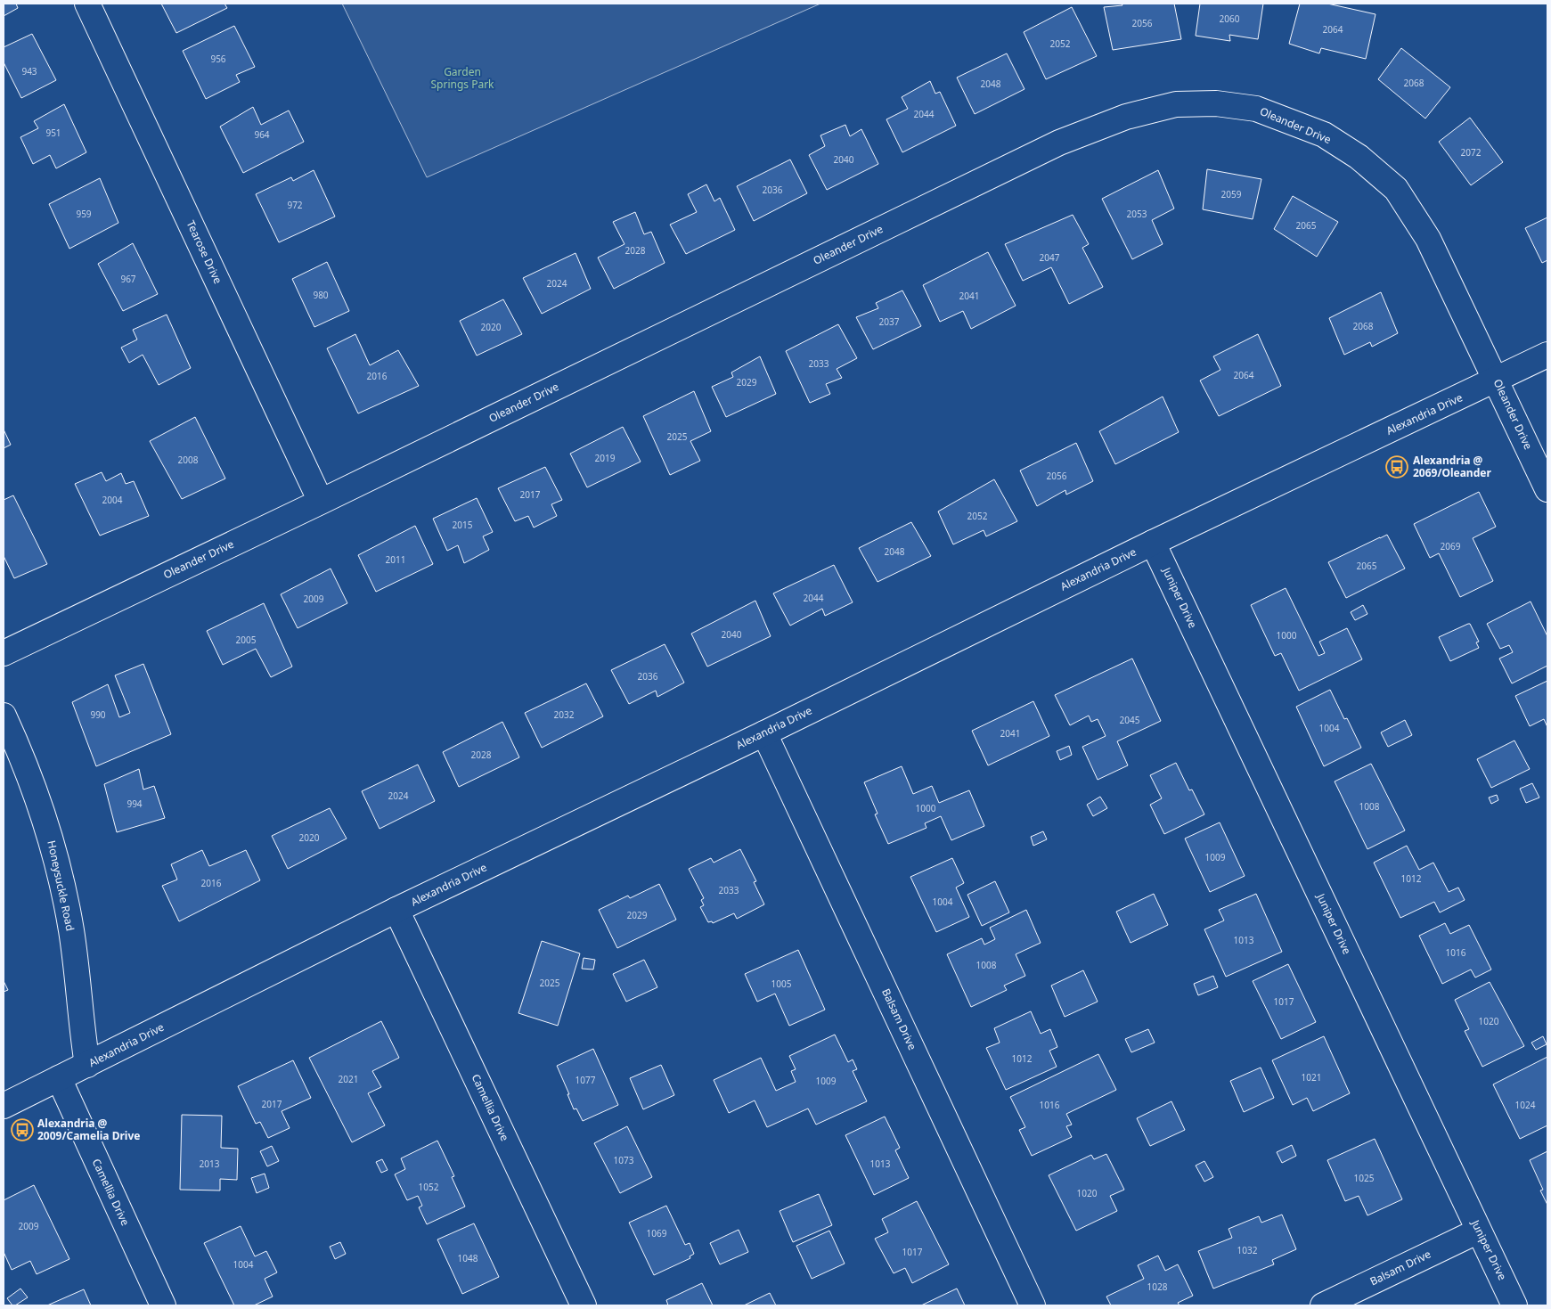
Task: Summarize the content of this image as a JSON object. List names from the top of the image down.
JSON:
{
  "streets": {
    "street": [
      "Oleander Drive",
      "Tearose Drive",
      "Alexandria Drive",
      "Juniper Drive",
      "Honeysuckle Road",
      "Balsam Drive",
      "Camellia Drive"
    ]
  },
  "crossings": [
    ["Oleander Drive", "Tearose Drive"],
    ["Oleander Drive", "Alexandria Drive"],
    ["Alexandria Drive", "Juniper Drive"],
    ["Alexandria Drive", "Honeysuckle Road"],
    ["Alexandria Drive", "Balsam Drive"],
    ["Alexandria Drive", "Camellia Drive"],
    ["Juniper Drive", "Balsam Drive"]
  ],
  "parks": ["Garden Springs Park"],
  "places": {
    "bus stop": ["Alexandria @ 2069/Oleander", "Alexandria @ 2009/Camelia Drive"]
  },
  "house_numbers": [
    "2060",
    "2056",
    "2064",
    "2052",
    "956",
    "943",
    "2068",
    "2048",
    "2044",
    "951",
    "964",
    "2072",
    "2040",
    "2036",
    "2059",
    "972",
    "959",
    "2053",
    "2065",
    "2028",
    "2047",
    "967",
    "2024",
    "980",
    "2041",
    "2037",
    "2068",
    "2020",
    "2033",
    "2064",
    "2016",
    "2029",
    "2025",
    "2019",
    "2008",
    "2056",
    "2017",
    "2004",
    "2052",
    "2015",
    "2069",
    "2048",
    "2011",
    "2065",
    "2044",
    "2009",
    "2040",
    "1000",
    "2005",
    "2036",
    "990",
    "2032",
    "2045",
    "1004",
    "2041",
    "2028",
    "2024",
    "994",
    "1008",
    "1000",
    "2020",
    "1009",
    "1012",
    "2016",
    "2033",
    "1004",
    "2029",
    "1013",
    "1016",
    "1008",
    "2025",
    "1005",
    "1017",
    "1020",
    "1012",
    "1021",
    "2021",
    "1077",
    "1009",
    "2017",
    "1016",
    "1024",
    "1073",
    "2013",
    "1013",
    "1025",
    "1052",
    "1020",
    "2009",
    "1069",
    "1032",
    "1017",
    "1048",
    "1004",
    "1028"
  ]
}
